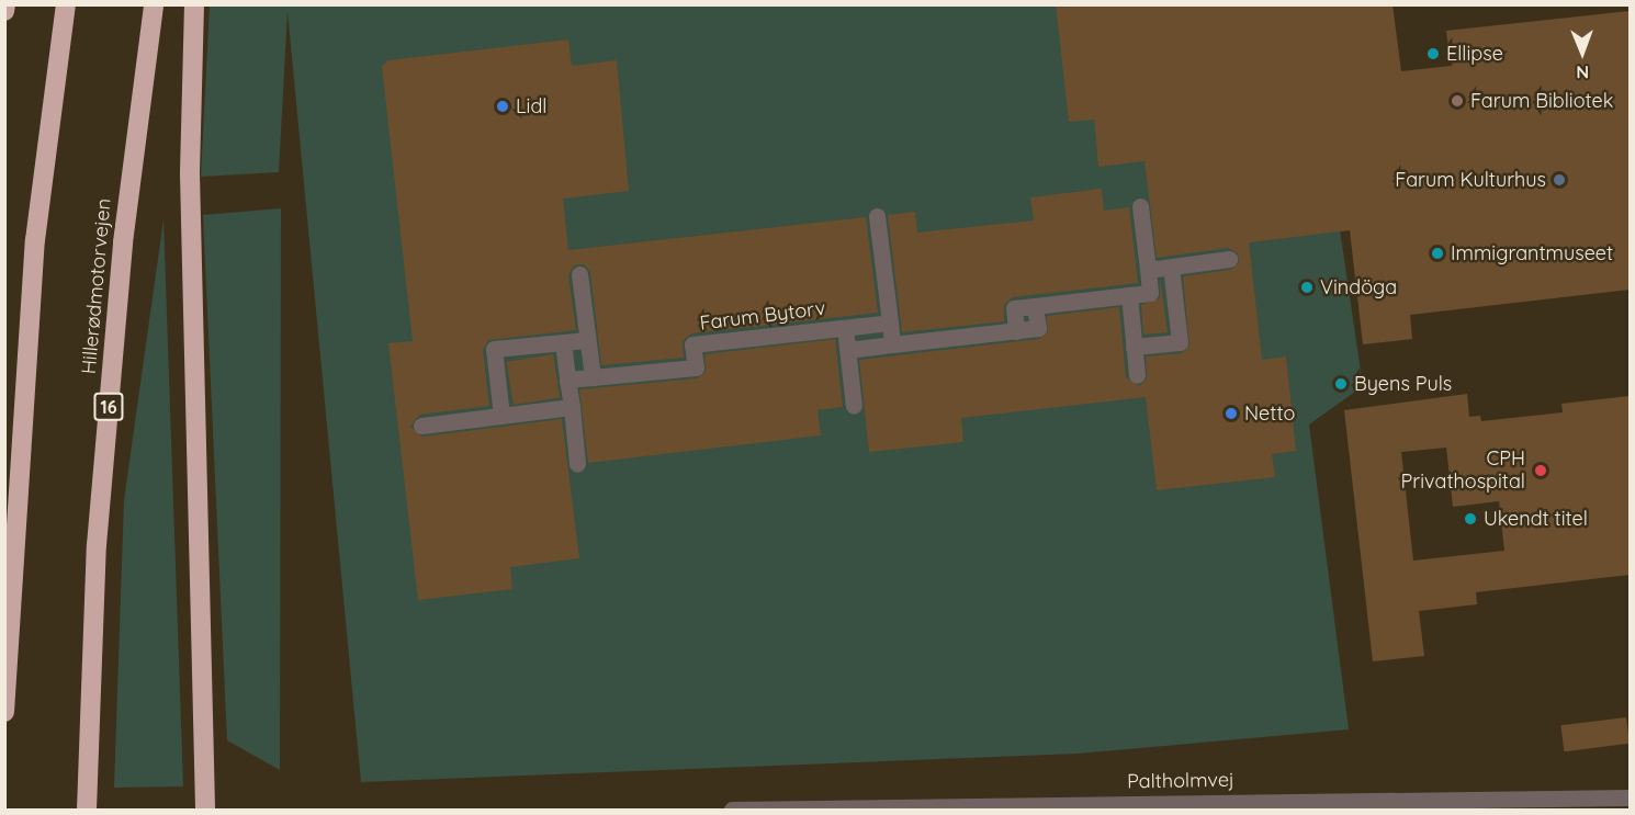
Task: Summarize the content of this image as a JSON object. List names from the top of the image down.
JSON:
{
  "streets": {
    "highway": ["Hillerødmotorvejen", "16"],
    "street": ["Farum Bytorv", "Paltholmvej"]
  },
  "places": [
    "Ellipse",
    "Farum Bibliotek",
    "Lidl",
    "Farum Kulturhus",
    "Immigrantmuseet",
    "Vindöga",
    "Byens Puls",
    "Netto",
    "CPH Privathospital",
    "Ukendt titel"
  ],
  "north": "bottom"
}
